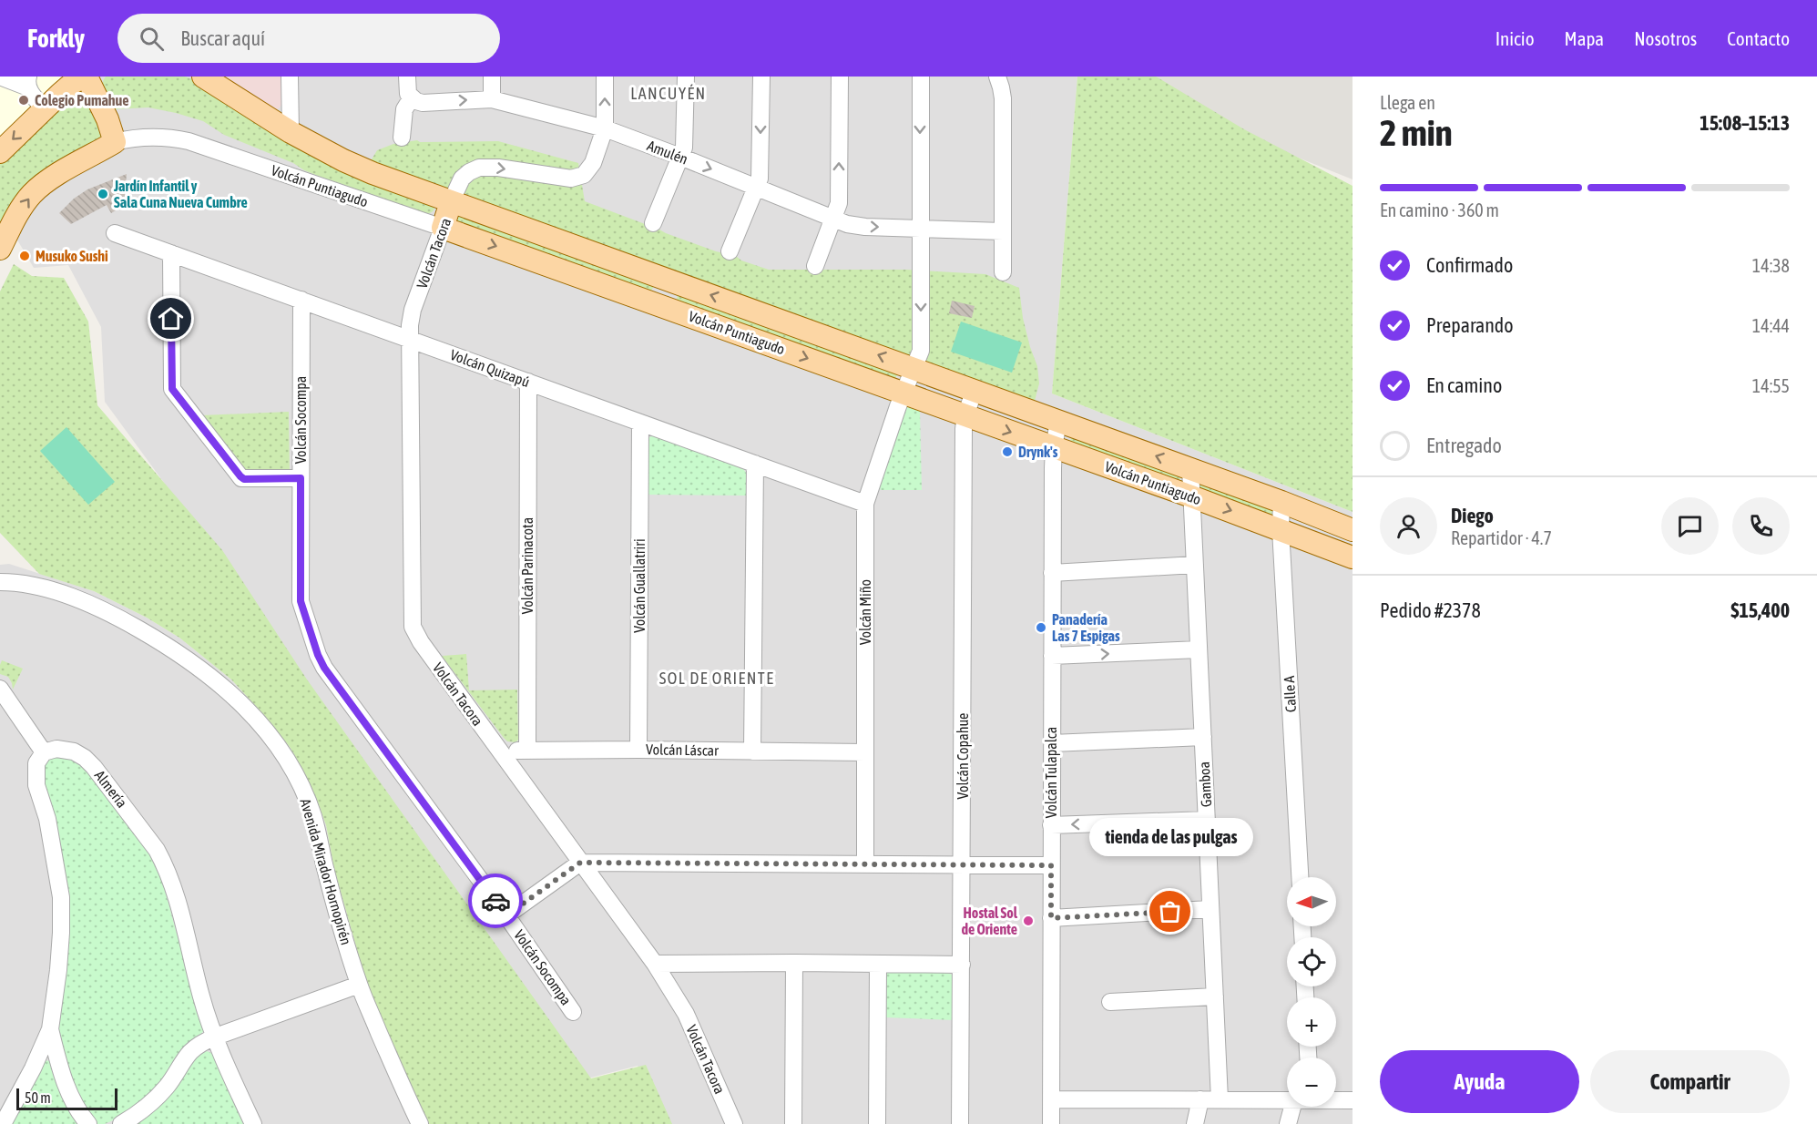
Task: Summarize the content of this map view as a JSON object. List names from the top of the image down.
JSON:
{
  "streets": {
    "main road": ["Volcán Puntiagudo", "Volcán Tacora"],
    "street": [
      "Amulén",
      "Volcán Quizapú",
      "Volcán Socompa",
      "Volcán Parinacota",
      "Volcán Guallatriri",
      "Volcán Miño",
      "Calle A",
      "Volcán Láscar",
      "Volcán Copahue",
      "Volcán Tulapalca",
      "Gamboa",
      "Almería",
      "Avenida Mirador Hornopirén"
    ]
  },
  "crossings": [
    ["Amulén", "Volcán Miño"],
    ["Volcán Puntiagudo", "Volcán Tacora"],
    ["Volcán Puntiagudo", "Volcán Miño"],
    ["Volcán Puntiagudo", "Calle A"],
    ["Volcán Puntiagudo", "Volcán Copahue"],
    ["Volcán Puntiagudo", "Volcán Tulapalca"],
    ["Volcán Puntiagudo", "Gamboa"],
    ["Volcán Tacora", "Volcán Quizapú"],
    ["Volcán Tacora", "Volcán Láscar"],
    ["Volcán Quizapú", "Volcán Socompa"],
    ["Volcán Quizapú", "Volcán Parinacota"],
    ["Volcán Quizapú", "Volcán Guallatriri"],
    ["Volcán Quizapú", "Volcán Miño"],
    ["Volcán Parinacota", "Volcán Láscar"],
    ["Volcán Guallatriri", "Volcán Láscar"],
    ["Volcán Miño", "Volcán Láscar"]
  ],
  "one_way": ["Amulén"],
  "districts": ["LANCUYÉN", "SOL DE ORIENTE"],
  "places": [
    "Colegio Pumahue",
    "Jardín Infantil y Sala Cuna Nueva Cumbre",
    "Musuko Sushi",
    "Drynk's",
    "Panadería Las 7 Espigas",
    "tienda de las pulgas",
    "Hostal Sol de Oriente"
  ],
  "scale_bar": "50 m",
  "north": "left",
  "page": {
    "header": "Forkly",
    "search": "Buscar aquí",
    "nav": [
      "Inicio",
      "Mapa",
      "Nosotros",
      "Contacto"
    ],
    "heading": ["2 min", "Llega en", "15:08–15:13"],
    "panel": [
      "Diego",
      "Repartidor · 4.7",
      "Pedido #2378",
      "$15,400"
    ],
    "bar": "En camino · 360 m",
    "list": [
      ["Confirmado", "14:38"],
      ["Preparando", "14:44"],
      ["En camino", "14:55"],
      "Entregado"
    ],
    "bubble": "tienda de las pulgas",
    "map_buttons": ["+", "−"],
    "buttons": ["Ayuda", "Compartir"],
    "scale": "50 m"
  }
}
